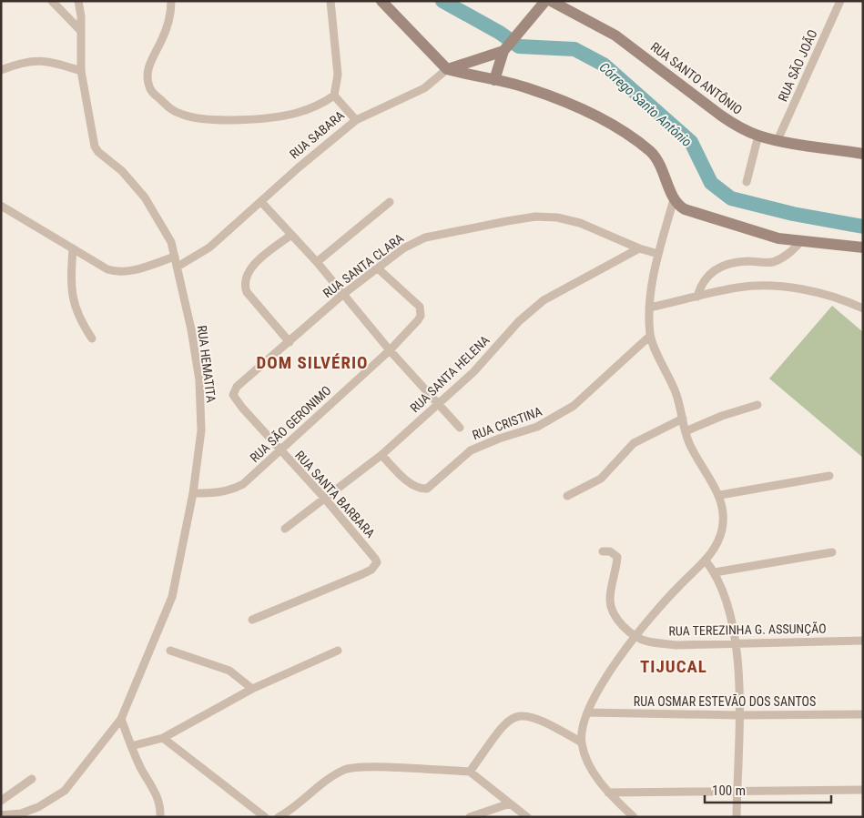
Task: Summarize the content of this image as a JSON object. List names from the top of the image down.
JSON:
{
  "streets": {
    "main road": ["RUA SANTO ANTÔNIO"],
    "street": [
      "RUA SÃO JOÃO",
      "RUA SABARA",
      "RUA SANTA CLARA",
      "RUA HEMATITA",
      "RUA SANTA HELENA",
      "RUA CRISTINA",
      "RUA SÃO GERONIMO",
      "RUA SANTA BARBARA",
      "RUA TEREZINHA G. ASSUNÇÃO",
      "RUA OSMAR ESTEVÃO DOS SANTOS"
    ]
  },
  "crossings": [
    ["RUA SÃO JOÃO", "RUA SANTO ANTÔNIO"],
    ["RUA SABARA", "RUA HEMATITA"],
    ["RUA SANTA CLARA", "RUA SANTA HELENA"],
    ["RUA SANTA CLARA", "RUA SÃO GERONIMO"],
    ["RUA SANTA CLARA", "RUA SANTA BARBARA"],
    ["RUA HEMATITA", "RUA SÃO GERONIMO"],
    ["RUA SANTA HELENA", "RUA CRISTINA"],
    ["RUA SANTA HELENA", "RUA SANTA BARBARA"],
    ["RUA SÃO GERONIMO", "RUA SANTA BARBARA"]
  ],
  "districts": ["DOM SILVÉRIO", "TIJUCAL"],
  "water": ["Córrego Santo Antônio"],
  "scale_bar": "100 m"
}
